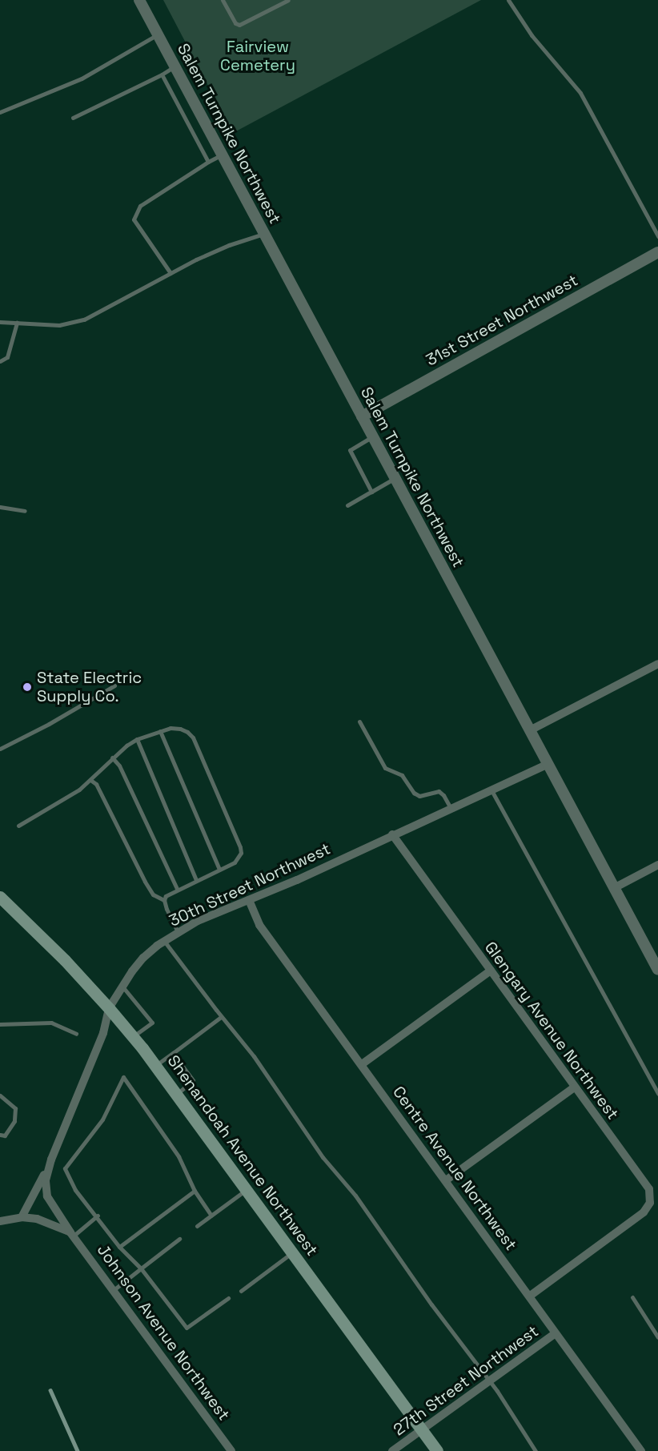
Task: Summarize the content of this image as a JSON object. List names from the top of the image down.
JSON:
{
  "streets": {
    "main road": ["Shenandoah Avenue Northwest"],
    "street": [
      "Salem Turnpike Northwest",
      "31st Street Northwest",
      "30th Street Northwest",
      "Glengary Avenue Northwest",
      "Centre Avenue Northwest",
      "Johnson Avenue Northwest",
      "27th Street Northwest"
    ]
  },
  "crossings": [
    ["Salem Turnpike Northwest", "31st Street Northwest"],
    ["Salem Turnpike Northwest", "30th Street Northwest"],
    ["30th Street Northwest", "Glengary Avenue Northwest"],
    ["30th Street Northwest", "Shenandoah Avenue Northwest"],
    ["30th Street Northwest", "Centre Avenue Northwest"],
    ["30th Street Northwest", "Johnson Avenue Northwest"],
    ["Glengary Avenue Northwest", "Centre Avenue Northwest"],
    ["Shenandoah Avenue Northwest", "27th Street Northwest"],
    ["Centre Avenue Northwest", "27th Street Northwest"]
  ],
  "parks": ["Fairview Cemetery"],
  "places": ["State Electric Supply Co."]
}
